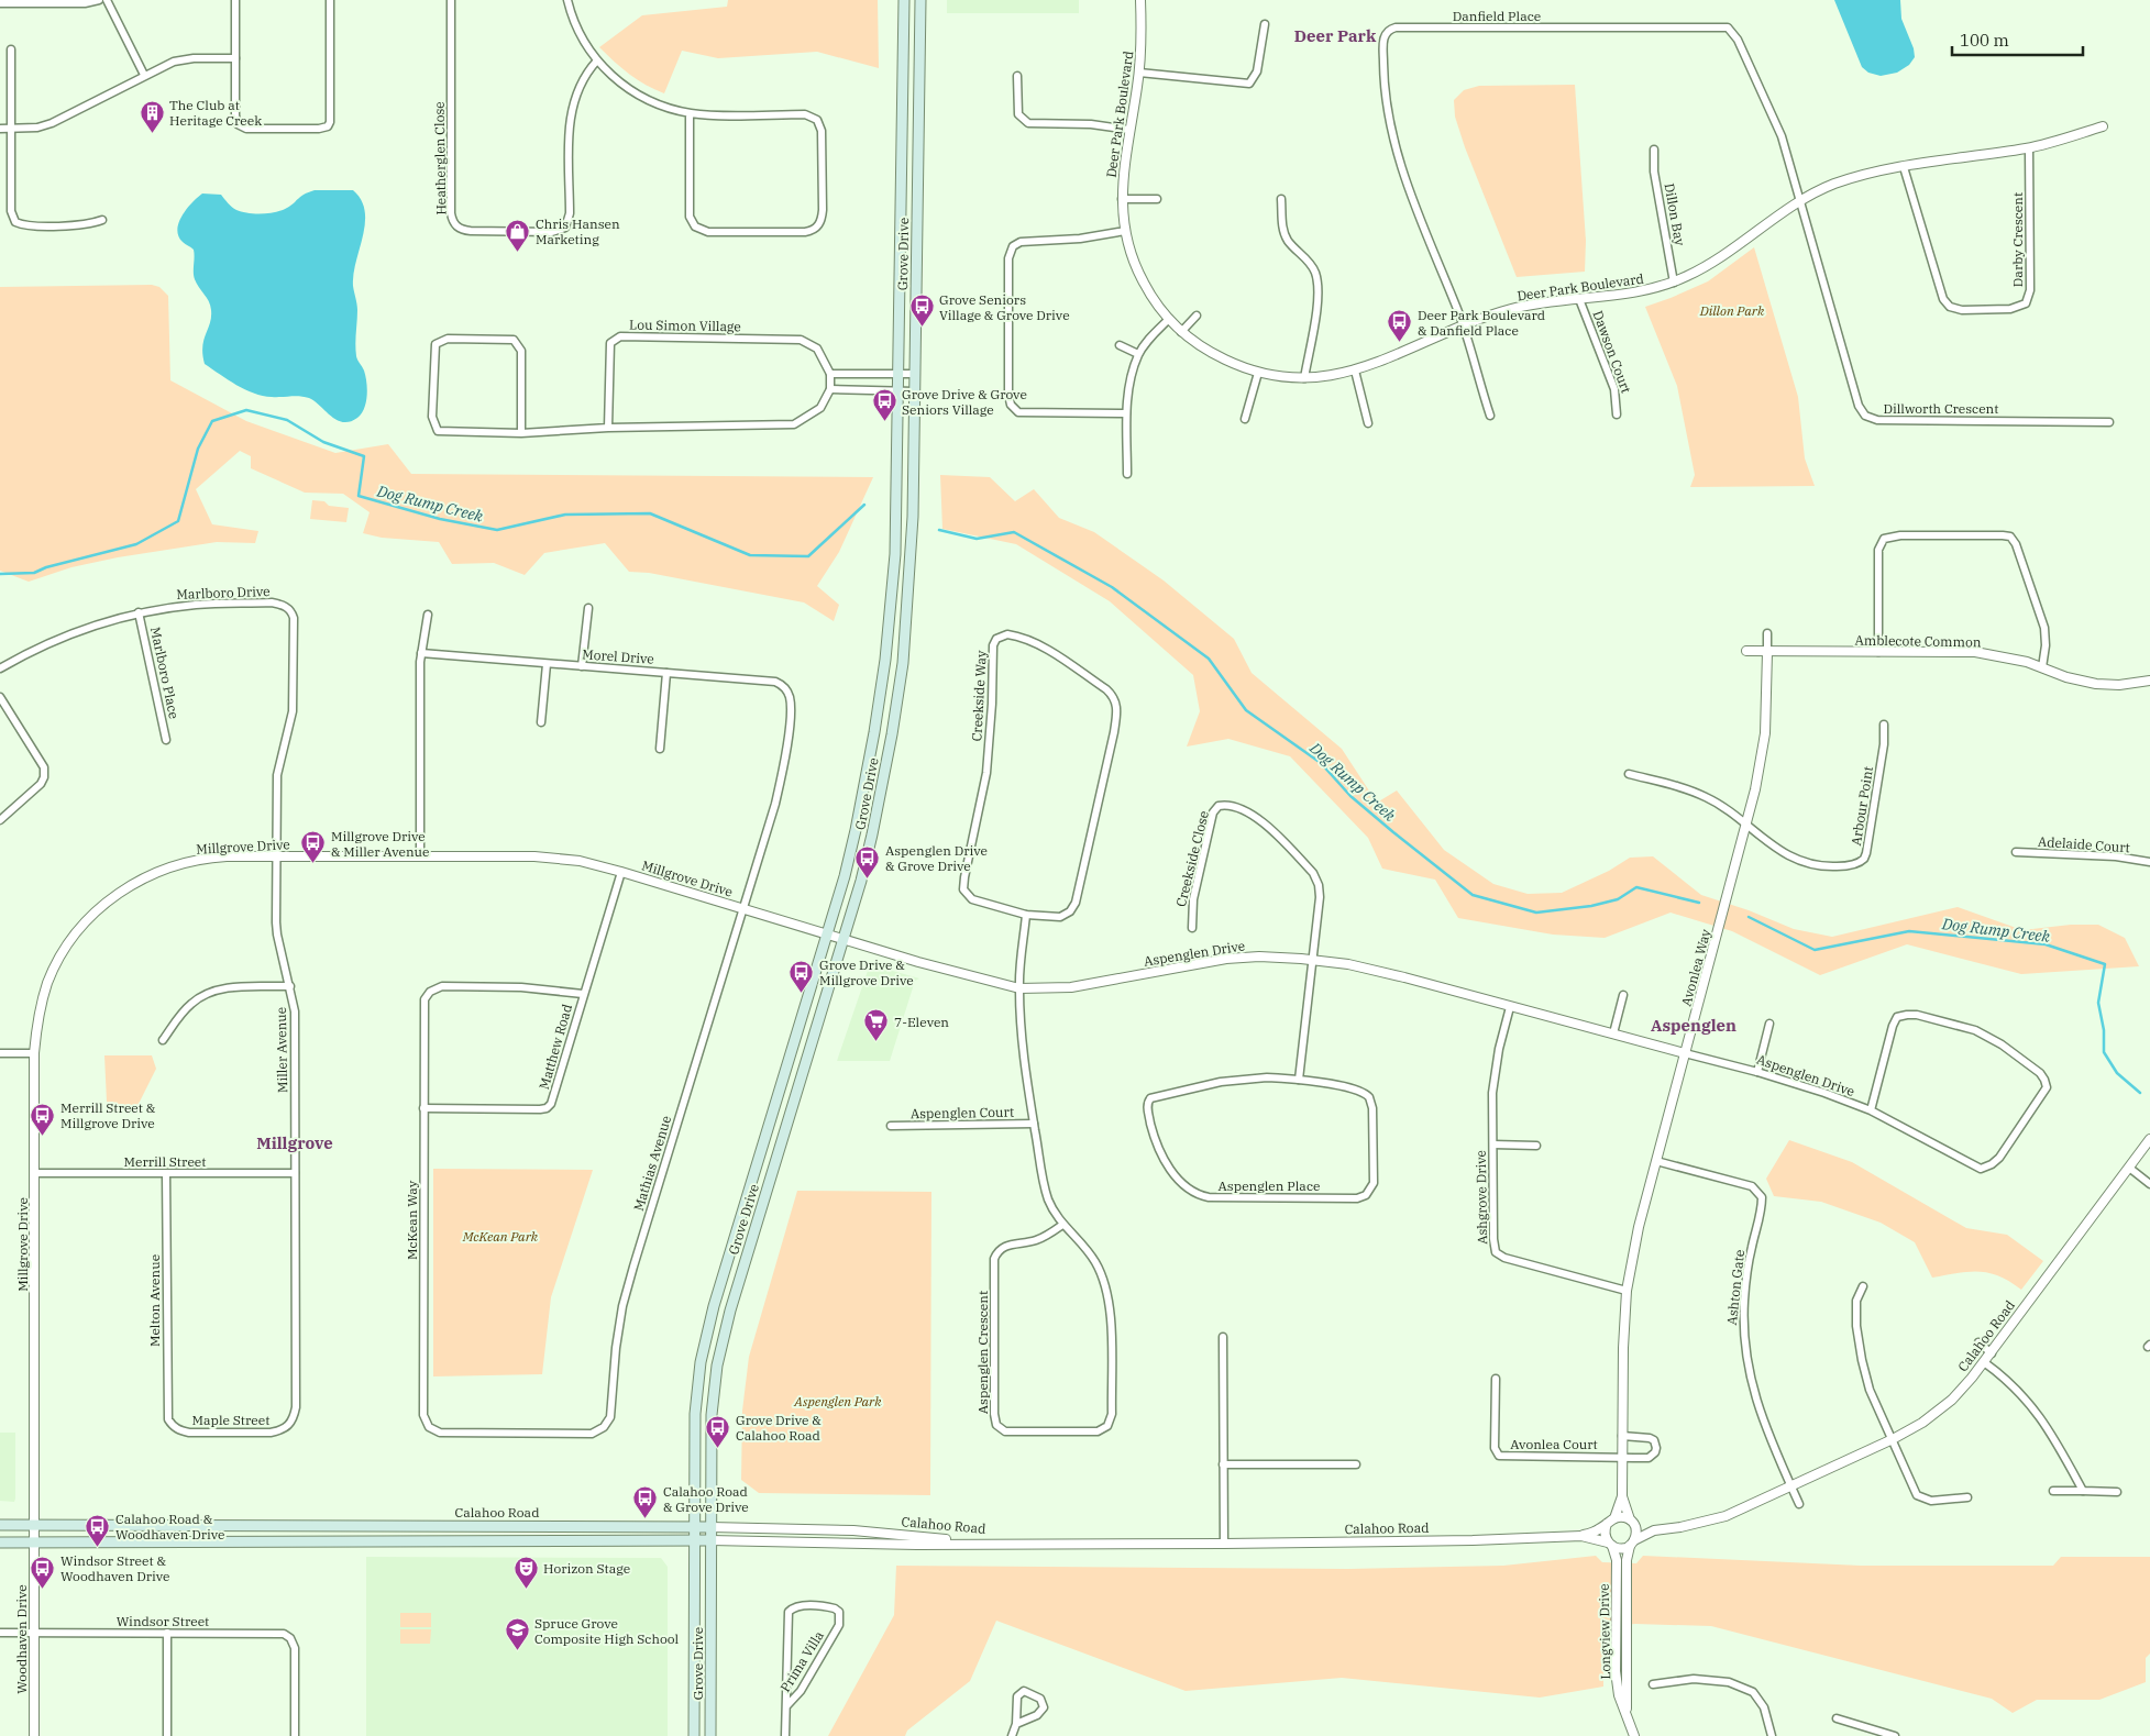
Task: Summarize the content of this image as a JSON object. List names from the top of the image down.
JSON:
{
  "streets": {
    "main road": ["Grove Drive", "Calahoo Road"],
    "street": [
      "Danfield Place",
      "Deer Park Boulevard",
      "Heatherglen Close",
      "Dillon Bay",
      "Darby Crescent",
      "Lou Simon Village",
      "Dawson Court",
      "Dillworth Crescent",
      "Marlboro Drive",
      "Amblecote Common",
      "Morel Drive",
      "Marlboro Place",
      "Creekside Way",
      "Arbour Point",
      "Adelaide Court",
      "Millgrove Drive",
      "Creekside Close",
      "Aspenglen Drive",
      "Avonlea Way",
      "Matthew Road",
      "Miller Avenue",
      "Aspenglen Court",
      "Merrill Street",
      "Mathias Avenue",
      "Aspenglen Place",
      "Ashgrove Drive",
      "McKean Way",
      "Ashton Gate",
      "Melton Avenue",
      "Aspenglen Crescent",
      "Maple Street",
      "Avonlea Court",
      "Windsor Street",
      "Longview Drive",
      "Woodhaven Drive",
      "Prima Villa"
    ]
  },
  "crossings": [
    ["Danfield Place", "Deer Park Boulevard"],
    ["Danfield Place", "Dillworth Crescent"],
    ["Deer Park Boulevard", "Dillon Bay"],
    ["Deer Park Boulevard", "Darby Crescent"],
    ["Deer Park Boulevard", "Dawson Court"],
    ["Deer Park Boulevard", "Dillworth Crescent"],
    ["Grove Drive", "Millgrove Drive"],
    ["Grove Drive", "Aspenglen Drive"],
    ["Grove Drive", "Calahoo Road"],
    ["Marlboro Drive", "Marlboro Place"],
    ["Marlboro Drive", "Miller Avenue"],
    ["Amblecote Common", "Avonlea Way"],
    ["Morel Drive", "Millgrove Drive"],
    ["Morel Drive", "Mathias Avenue"],
    ["Arbour Point", "Avonlea Way"],
    ["Millgrove Drive", "Aspenglen Drive"],
    ["Millgrove Drive", "Matthew Road"],
    ["Millgrove Drive", "Miller Avenue"],
    ["Millgrove Drive", "Merrill Street"],
    ["Millgrove Drive", "Mathias Avenue"],
    ["Millgrove Drive", "Calahoo Road"],
    ["Millgrove Drive", "Woodhaven Drive"],
    ["Creekside Close", "Aspenglen Drive"],
    ["Aspenglen Drive", "Avonlea Way"],
    ["Aspenglen Drive", "Ashgrove Drive"],
    ["Aspenglen Drive", "Aspenglen Crescent"],
    ["Avonlea Way", "Ashgrove Drive"],
    ["Avonlea Way", "Ashton Gate"],
    ["Avonlea Way", "Calahoo Road"],
    ["Avonlea Way", "Avonlea Court"],
    ["Avonlea Way", "Longview Drive"],
    ["Matthew Road", "McKean Way"],
    ["Miller Avenue", "Merrill Street"],
    ["Miller Avenue", "Maple Street"],
    ["Aspenglen Court", "Aspenglen Crescent"],
    ["Merrill Street", "Melton Avenue"],
    ["Mathias Avenue", "McKean Way"],
    ["Ashton Gate", "Calahoo Road"],
    ["Melton Avenue", "Maple Street"],
    ["Calahoo Road", "Longview Drive"],
    ["Calahoo Road", "Woodhaven Drive"],
    ["Windsor Street", "Woodhaven Drive"]
  ],
  "districts": ["Deer Park", "Aspenglen", "Millgrove"],
  "water": ["Dog Rump Creek"],
  "parks": ["Dillon Park", "McKean Park", "Aspenglen Park"],
  "places": {
    "building": ["The Club at Heritage Creek"],
    "shop": ["Chris Hansen Marketing"],
    "bus stop": [
      "Grove Seniors Village & Grove Drive",
      "Deer Park Boulevard & Danfield Place",
      "Grove Drive & Grove Seniors Village",
      "Millgrove Drive & Miller Avenue",
      "Aspenglen Drive & Grove Drive",
      "Grove Drive & Millgrove Drive",
      "Merrill Street & Millgrove Drive",
      "Grove Drive & Calahoo Road",
      "Calahoo Road & Grove Drive",
      "Calahoo Road & Woodhaven Drive",
      "Windsor Street & Woodhaven Drive"
    ],
    "supermarket": ["7-Eleven"],
    "theatre": ["Horizon Stage"],
    "school or university": ["Spruce Grove Composite High School"]
  },
  "scale_bar": "100 m"
}
